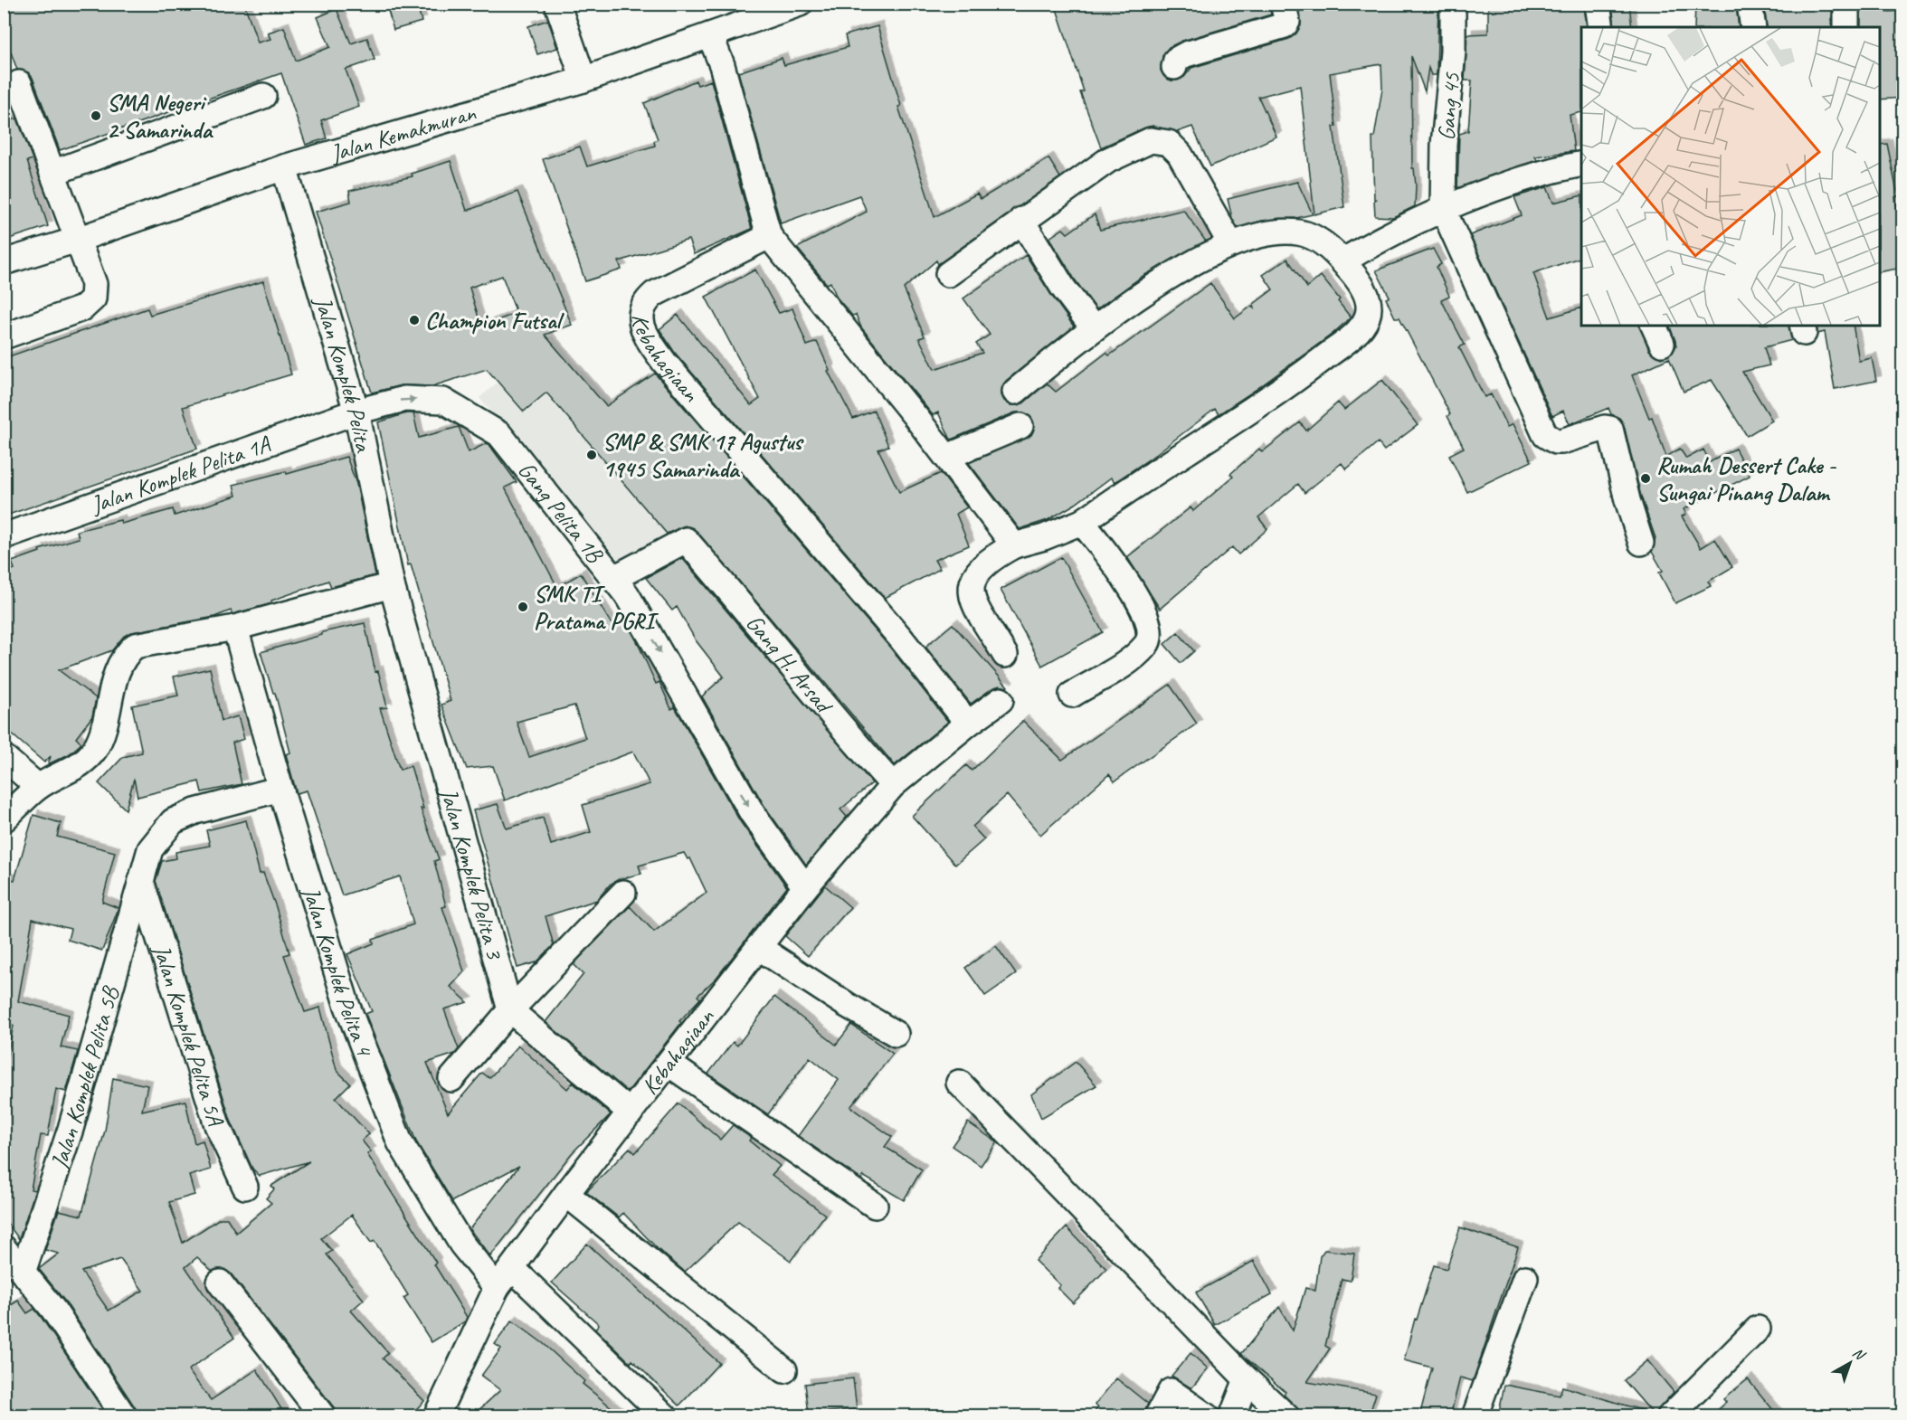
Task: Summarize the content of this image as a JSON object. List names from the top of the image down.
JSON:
{
  "streets": {
    "street": [
      "Gang 45",
      "Jalan Kemakmuran",
      "Kebahagiaan",
      "Jalan Komplek Pelita",
      "Jalan Komplek Pelita 1A",
      "Gang Pelita 1B",
      "Gang H. Arsad",
      "Jalan Komplek Pelita 3",
      "Jalan Komplek Pelita 4",
      "Jalan Komplek Pelita 5A",
      "Jalan Komplek Pelita 5B"
    ]
  },
  "crossings": [
    ["Jalan Kemakmuran", "Jalan Komplek Pelita"],
    ["Kebahagiaan", "Gang Pelita 1B"],
    ["Kebahagiaan", "Gang H. Arsad"],
    ["Kebahagiaan", "Jalan Komplek Pelita 4"],
    ["Jalan Komplek Pelita", "Jalan Komplek Pelita 1A"],
    ["Jalan Komplek Pelita", "Gang Pelita 1B"],
    ["Jalan Komplek Pelita", "Jalan Komplek Pelita 3"],
    ["Jalan Komplek Pelita 1A", "Gang Pelita 1B"],
    ["Gang Pelita 1B", "Gang H. Arsad"],
    ["Jalan Komplek Pelita 4", "Jalan Komplek Pelita 5B"],
    ["Jalan Komplek Pelita 5A", "Jalan Komplek Pelita 5B"]
  ],
  "one_way": ["Gang Pelita 1B"],
  "places": [
    "SMA Negeri 2 Samarinda",
    "Champion Futsal",
    "SMP & SMK 17 Agustus 1945 Samarinda",
    "Rumah Dessert Cake - Sungai Pinang Dalam",
    "SMK TI Pratama PGRI"
  ],
  "north": "top right"
}
